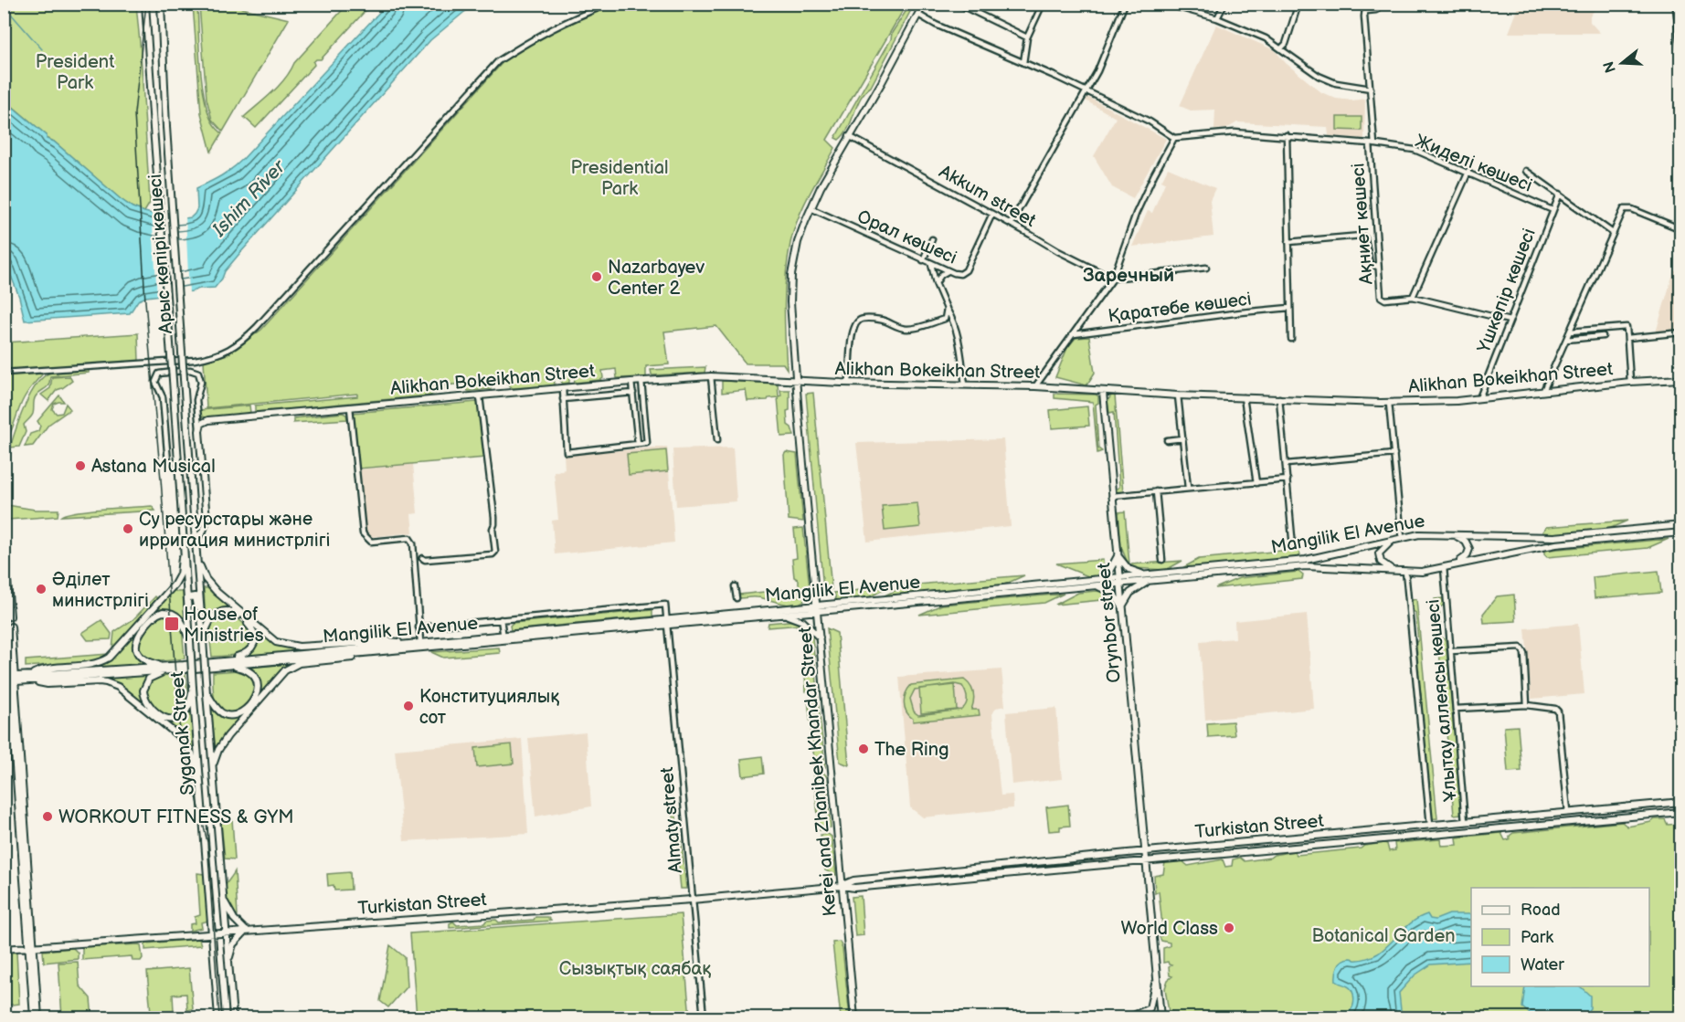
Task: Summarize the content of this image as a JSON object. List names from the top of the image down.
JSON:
{
  "streets": {
    "main road": [
      "Арыс көпірі көшесі",
      "Alikhan Bokeikhan Street",
      "Mangilik El Avenue",
      "Orynbor street",
      "Syganak Street",
      "Kerei and Zhanibek Khandar Street",
      "Turkistan Street"
    ],
    "street": [
      "Жиделі көшесі",
      "Akkum street",
      "Ақниет көшесі",
      "Орал көшесі",
      "Үшкөпір көшесі",
      "Қаратөбе көшесі",
      "Ұлытау аллеясы көшесі",
      "Almaty street"
    ]
  },
  "crossings": [
    ["Жиделі көшесі", "Ақниет көшесі"],
    ["Жиделі көшесі", "Үшкөпір көшесі"],
    ["Akkum street", "Орал көшесі"],
    ["Akkum street", "Kerei and Zhanibek Khandar Street"],
    ["Орал көшесі", "Kerei and Zhanibek Khandar Street"],
    ["Арыс көпірі көшесі", "Syganak Street"],
    ["Үшкөпір көшесі", "Alikhan Bokeikhan Street"],
    ["Alikhan Bokeikhan Street", "Orynbor street"],
    ["Alikhan Bokeikhan Street", "Kerei and Zhanibek Khandar Street"],
    ["Mangilik El Avenue", "Orynbor street"],
    ["Mangilik El Avenue", "Ұлытау аллеясы көшесі"],
    ["Mangilik El Avenue", "Kerei and Zhanibek Khandar Street"],
    ["Mangilik El Avenue", "Almaty street"],
    ["Orynbor street", "Turkistan Street"],
    ["Ұлытау аллеясы көшесі", "Turkistan Street"],
    ["Syganak Street", "Turkistan Street"],
    ["Kerei and Zhanibek Khandar Street", "Turkistan Street"],
    ["Almaty street", "Turkistan Street"]
  ],
  "districts": ["Заречный"],
  "water": ["Ishim River"],
  "parks": [
    "President Park",
    "Presidential Park",
    "Botanical Garden",
    "Сызықтық саябақ"
  ],
  "places": {
    "other": [
      "Nazarbayev Center 2",
      "Astana Musical",
      "Су ресурстары және ирригация министрлігі",
      "Әділет министрлігі",
      "Конституциялық сот",
      "The Ring",
      "WORKOUT FITNESS & GYM",
      "World Class"
    ],
    "transit": ["House of Ministries"]
  },
  "legend": ["Road", "Park", "Water"],
  "north": "left"
}
